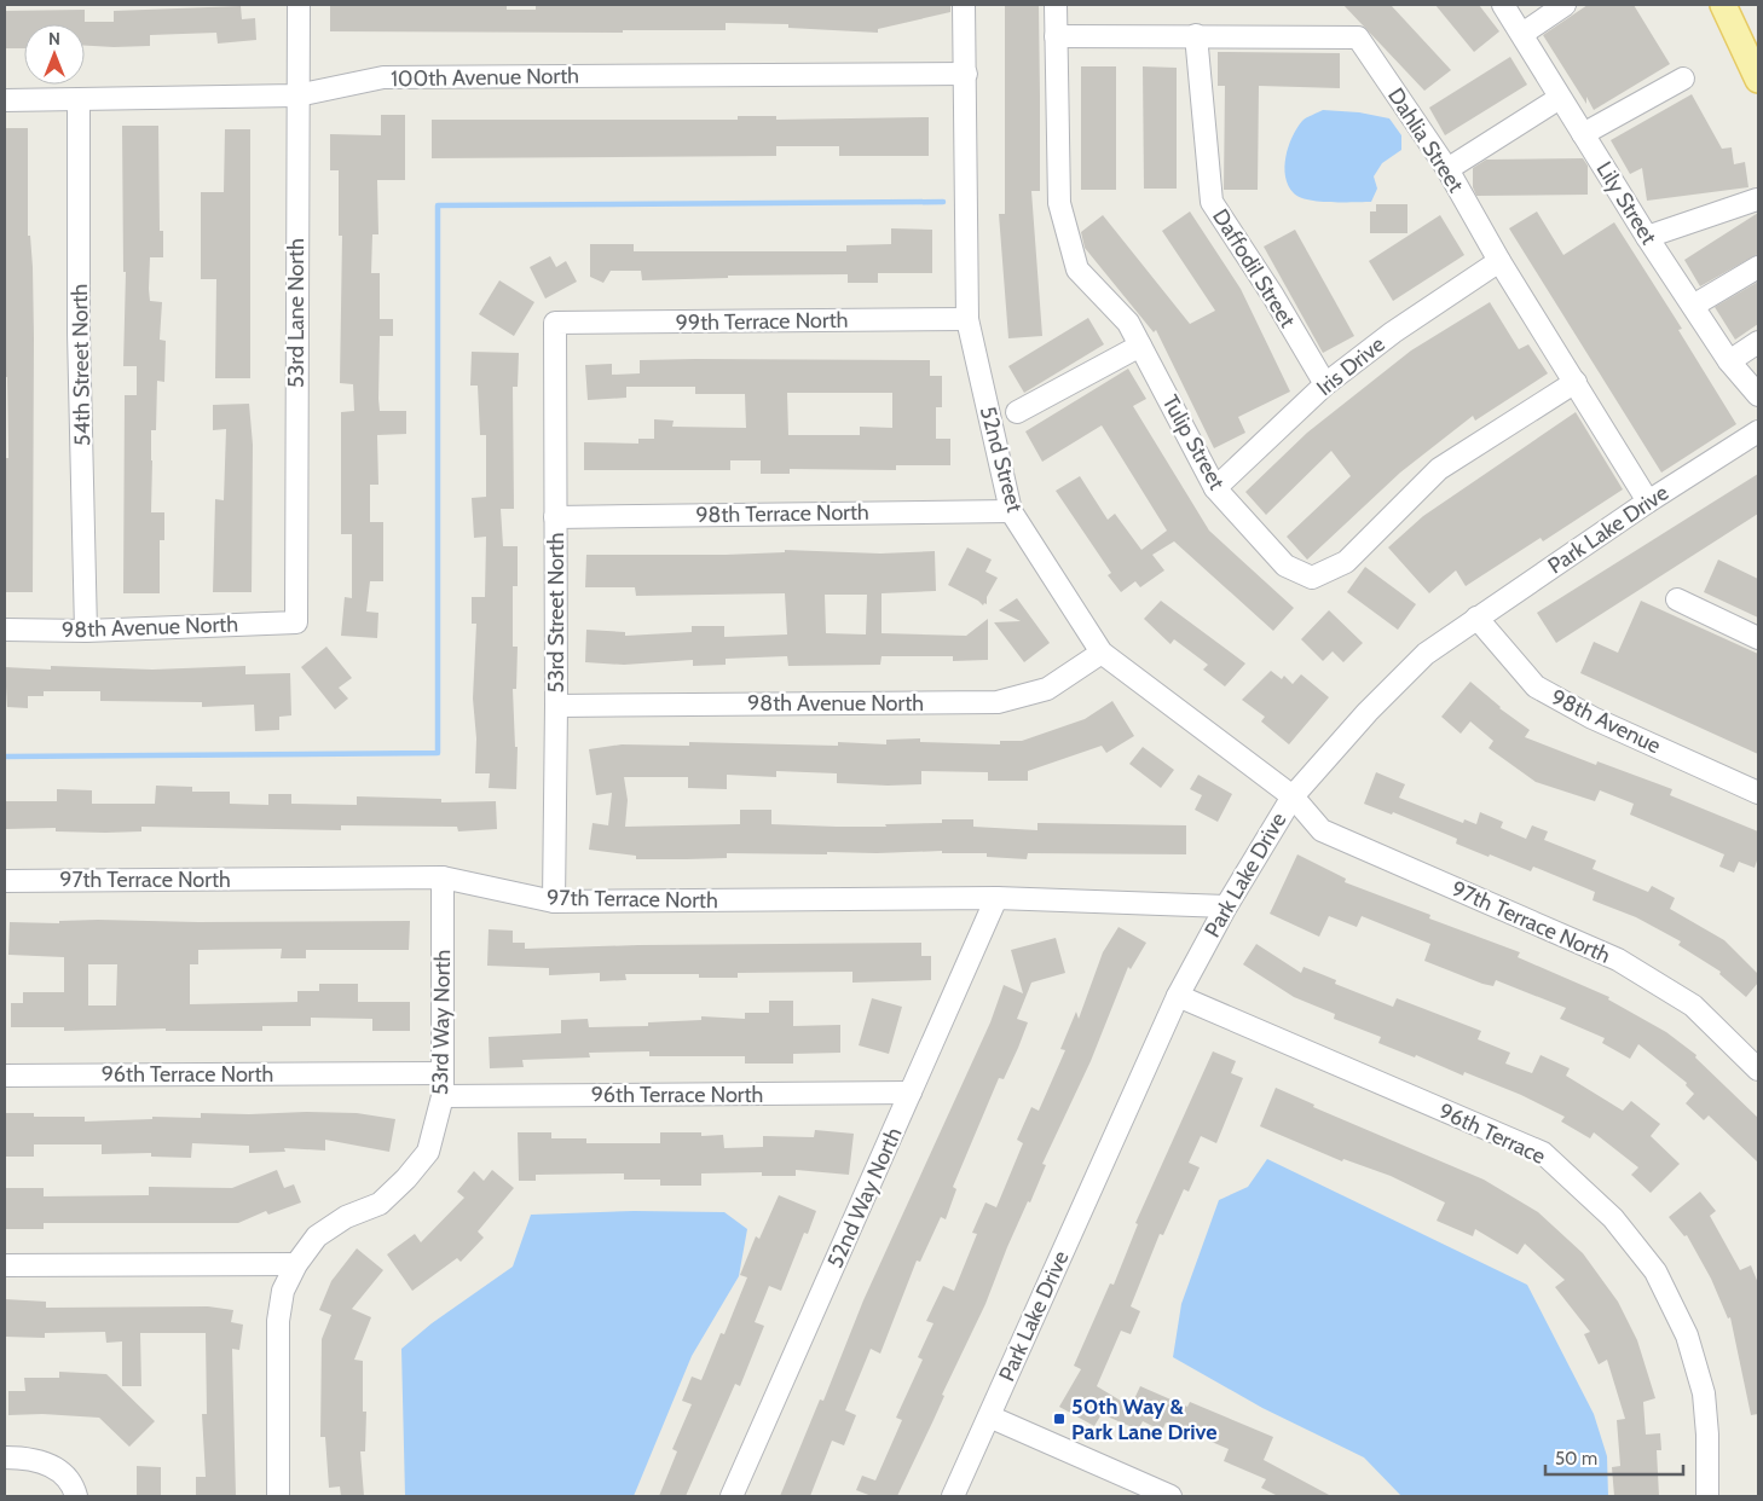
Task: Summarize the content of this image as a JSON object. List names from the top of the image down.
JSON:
{
  "streets": {
    "street": [
      "100th Avenue North",
      "Dahlia Street",
      "Lily Street",
      "Daffodil Street",
      "53rd Lane North",
      "99th Terrace North",
      "54th Street North",
      "Iris Drive",
      "Tulip Street",
      "52nd Street",
      "98th Terrace North",
      "Park Lake Drive",
      "53rd Street North",
      "98th Avenue North",
      "98th Avenue",
      "97th Terrace North",
      "53rd Way North",
      "96th Terrace North",
      "96th Terrace",
      "52nd Way North"
    ]
  },
  "crossings": [
    ["100th Avenue North", "53rd Lane North"],
    ["100th Avenue North", "54th Street North"],
    ["100th Avenue North", "52nd Street"],
    ["Dahlia Street", "Daffodil Street"],
    ["Dahlia Street", "Iris Drive"],
    ["Dahlia Street", "Tulip Street"],
    ["Dahlia Street", "Park Lake Drive"],
    ["Daffodil Street", "Iris Drive"],
    ["53rd Lane North", "98th Avenue North"],
    ["99th Terrace North", "52nd Street"],
    ["99th Terrace North", "53rd Street North"],
    ["54th Street North", "98th Avenue North"],
    ["Iris Drive", "Tulip Street"],
    ["52nd Street", "98th Terrace North"],
    ["52nd Street", "Park Lake Drive"],
    ["52nd Street", "98th Avenue North"],
    ["52nd Street", "97th Terrace North"],
    ["98th Terrace North", "53rd Street North"],
    ["Park Lake Drive", "98th Avenue"],
    ["Park Lake Drive", "97th Terrace North"],
    ["Park Lake Drive", "96th Terrace"],
    ["53rd Street North", "98th Avenue North"],
    ["53rd Street North", "97th Terrace North"],
    ["97th Terrace North", "53rd Way North"],
    ["97th Terrace North", "52nd Way North"],
    ["53rd Way North", "96th Terrace North"],
    ["96th Terrace North", "52nd Way North"]
  ],
  "places": {
    "transit": ["50th Way & Park Lane Drive"]
  },
  "scale_bar": "50 m",
  "north": "top"
}
